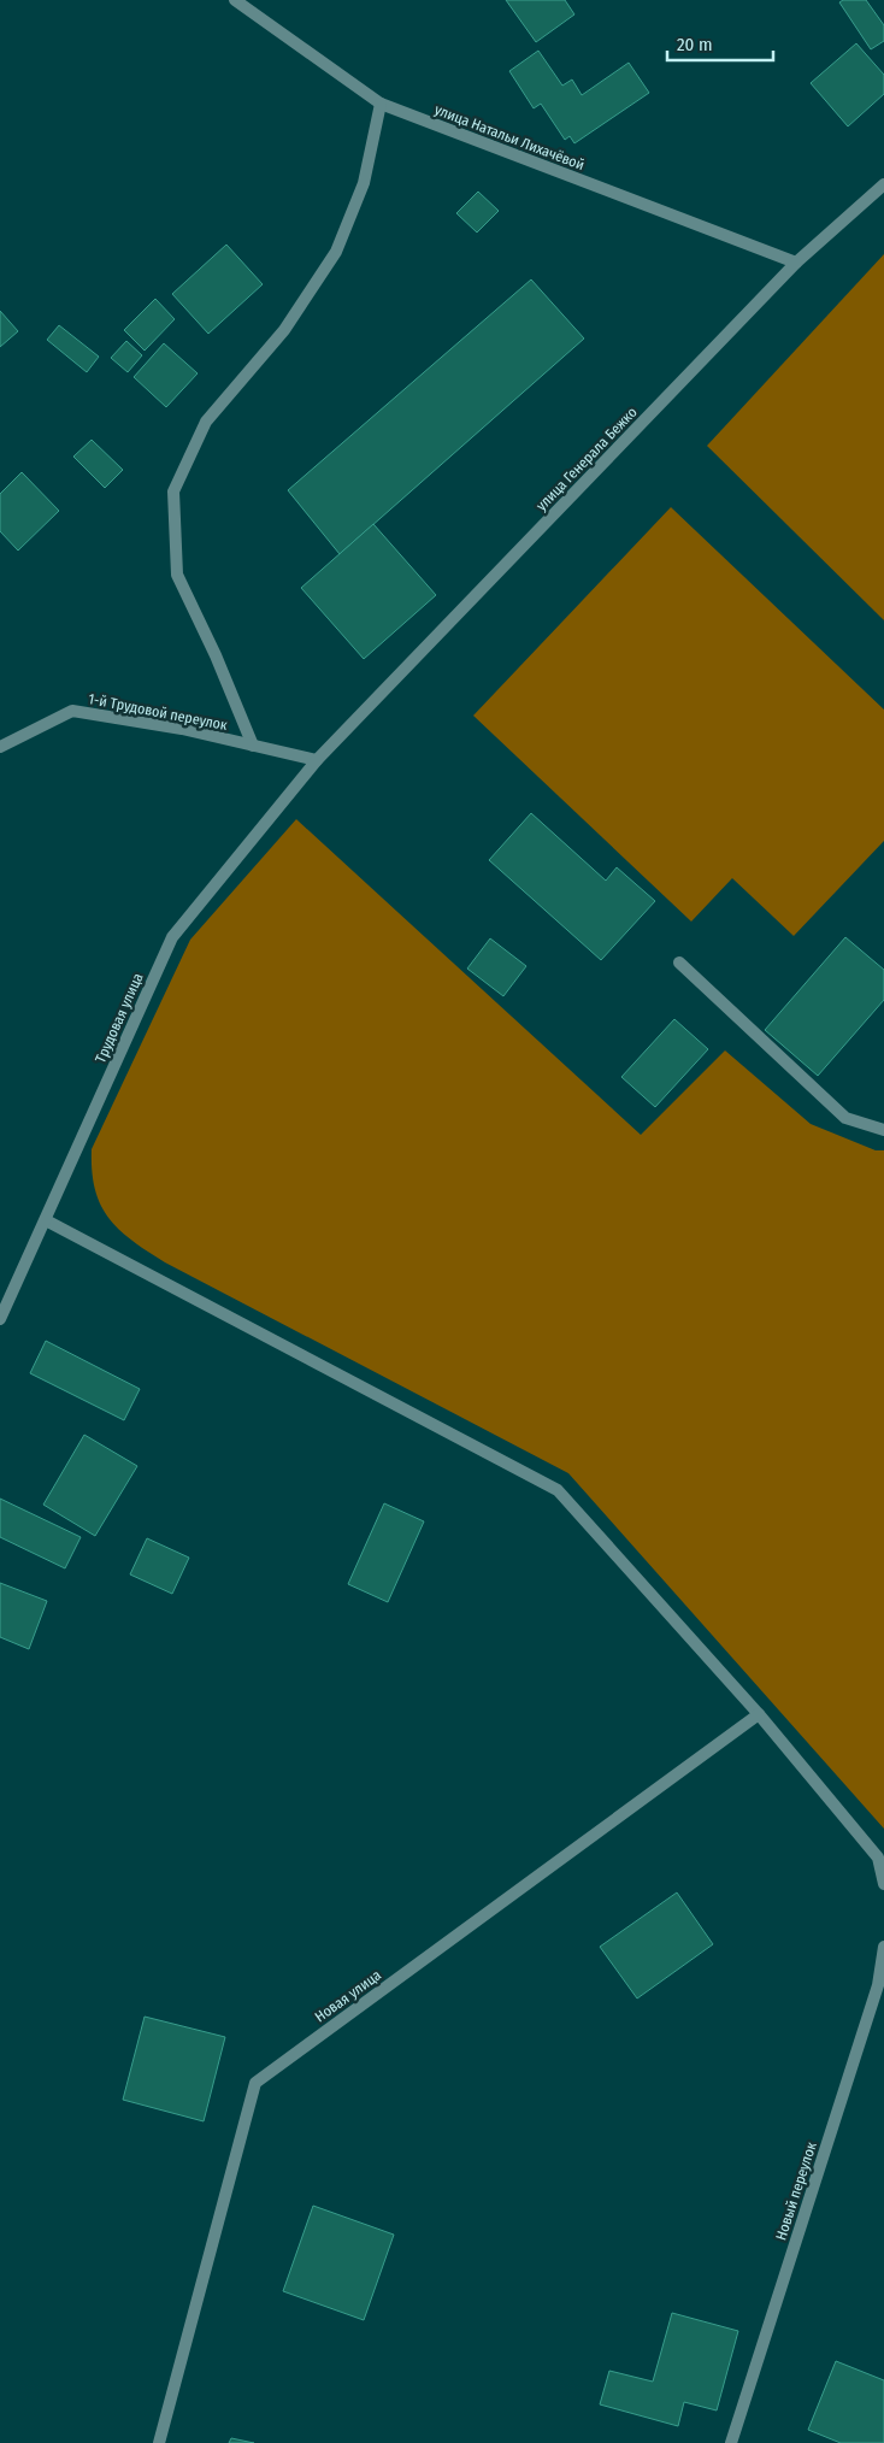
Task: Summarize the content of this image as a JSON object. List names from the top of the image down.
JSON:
{
  "streets": {
    "street": [
      "улица Натальи Лихачёвой",
      "улица Генерала Бежко",
      "1-й Трудовой переулок",
      "Трудовая улица",
      "Новая улица",
      "Новый переулок"
    ]
  },
  "crossings": [
    ["улица Натальи Лихачёвой", "улица Генерала Бежко"],
    ["улица Генерала Бежко", "1-й Трудовой переулок"],
    ["улица Генерала Бежко", "Трудовая улица"],
    ["1-й Трудовой переулок", "Трудовая улица"]
  ],
  "scale_bar": "20 m"
}
